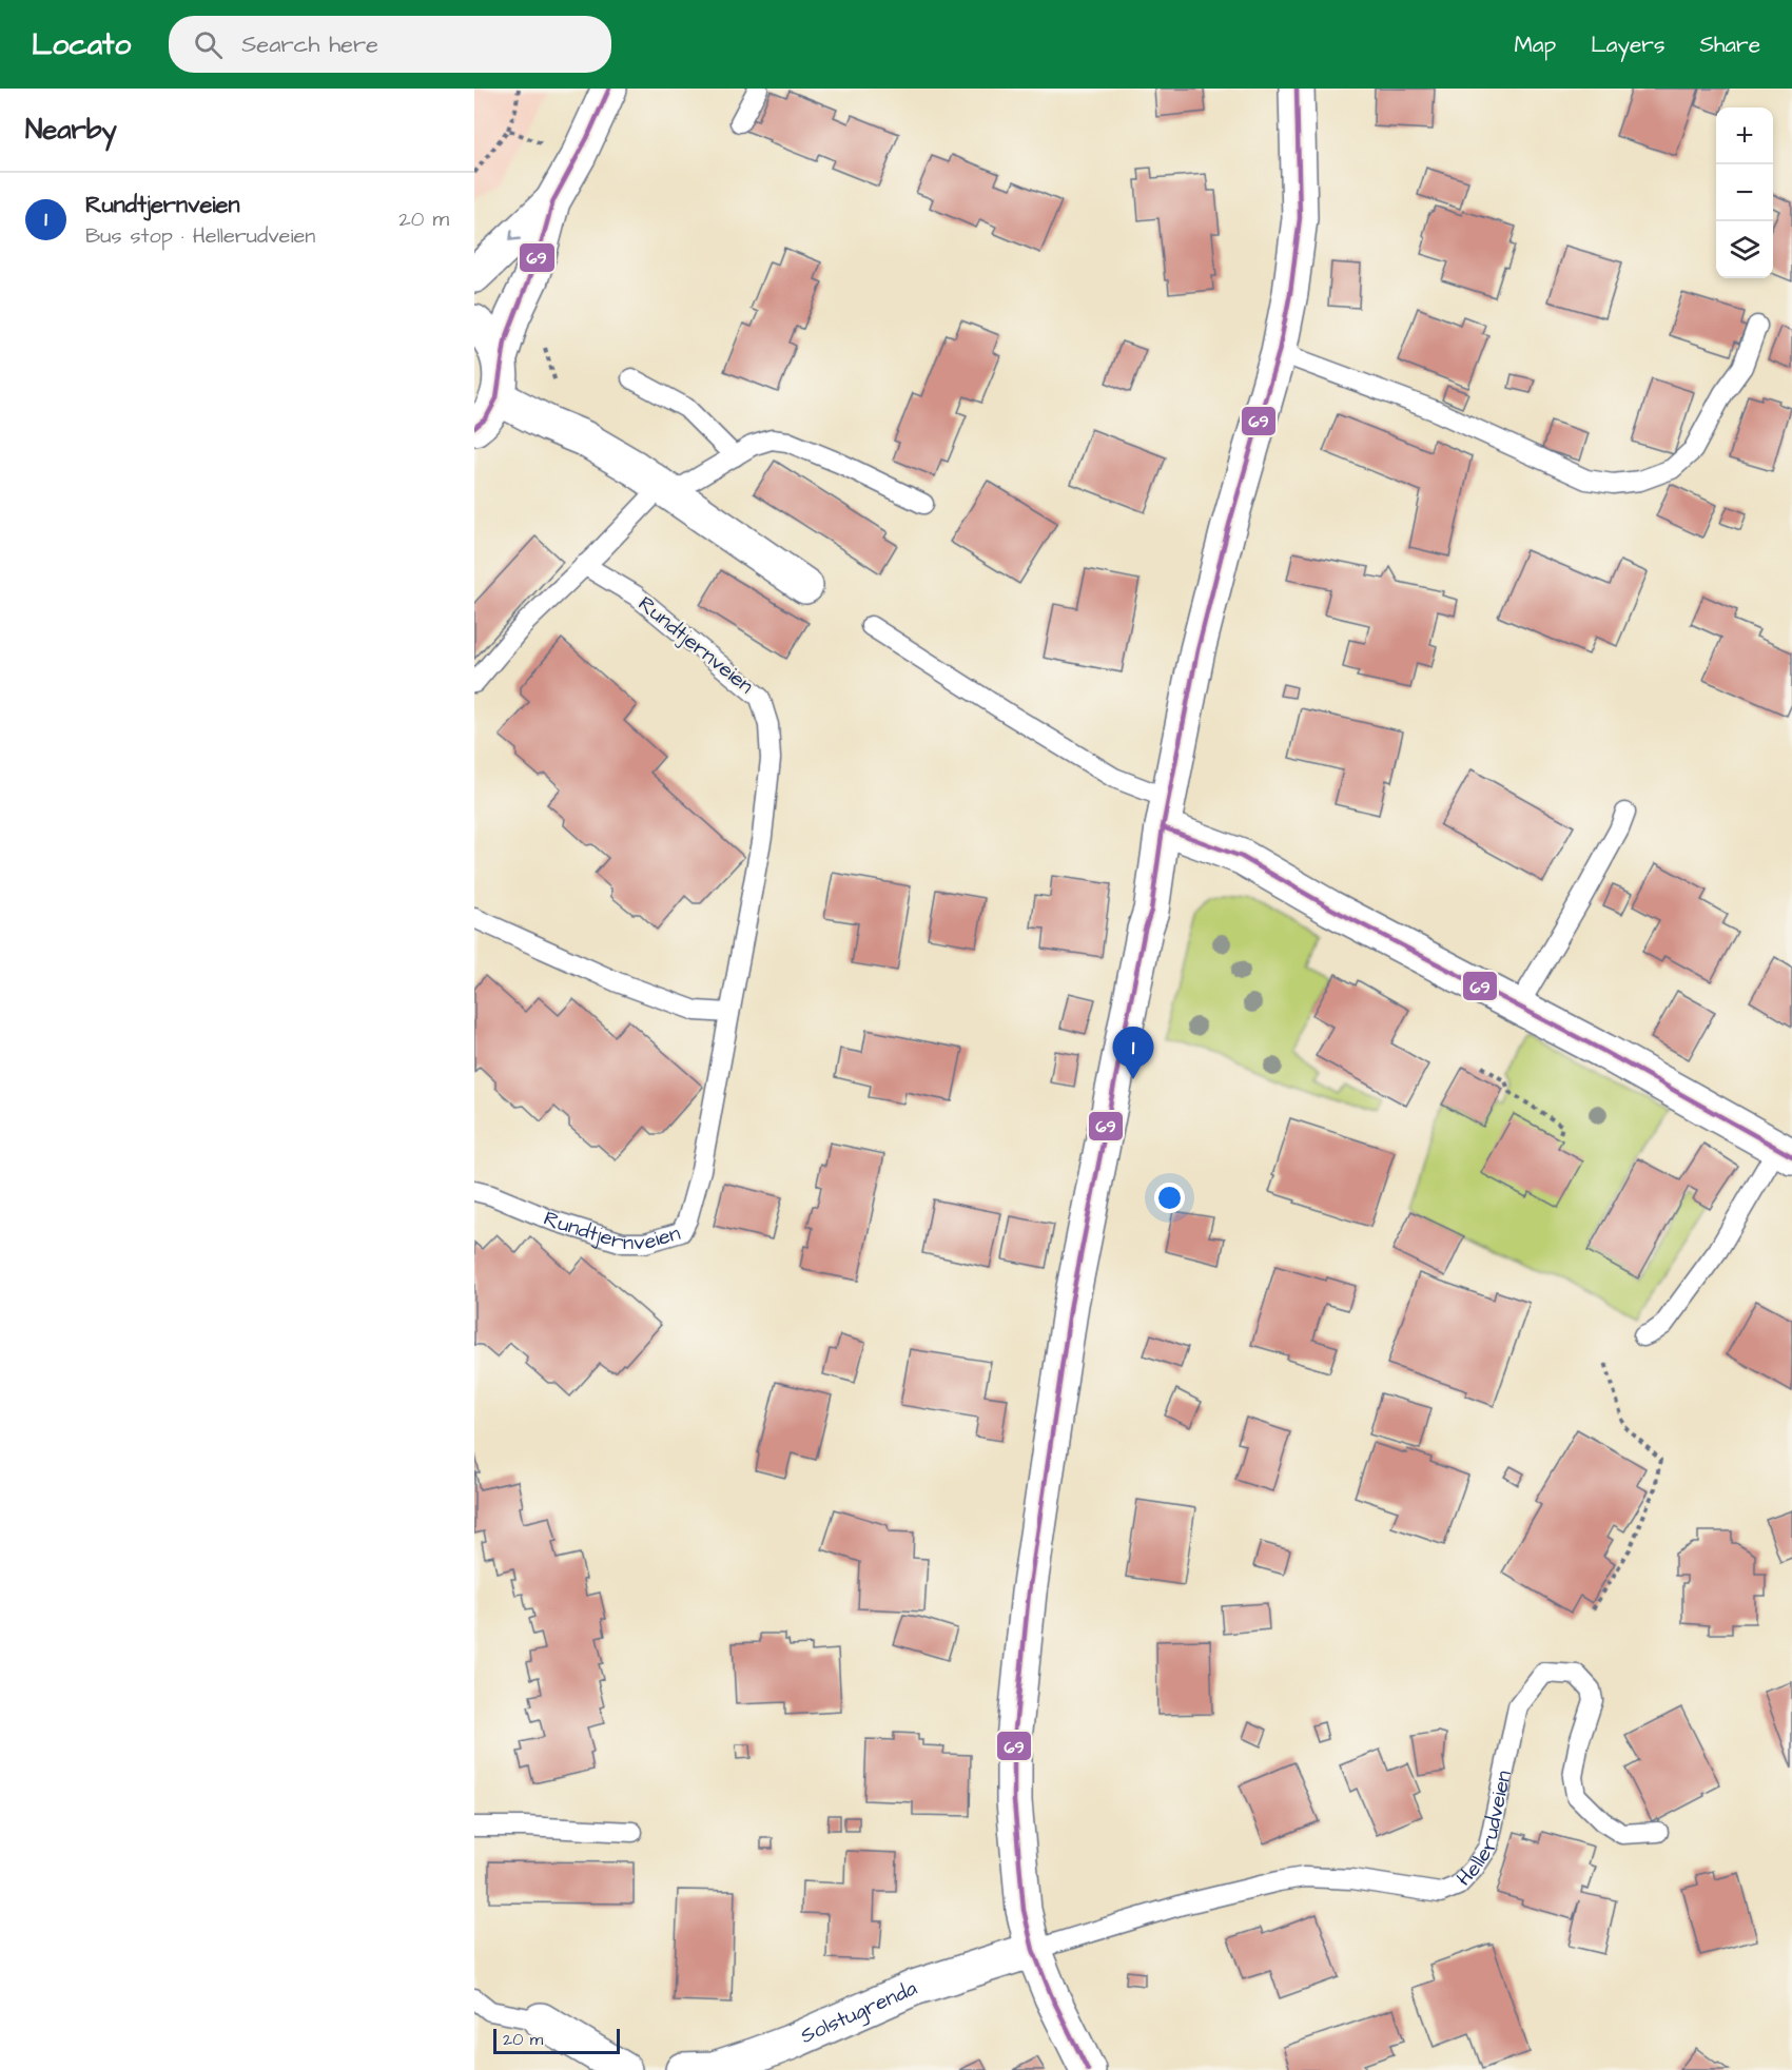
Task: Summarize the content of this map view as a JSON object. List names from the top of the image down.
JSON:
{
  "streets": {
    "street": ["Solstugrenda"],
    "lane": ["Rundtjernveien", "Hellerudveien"]
  },
  "crossings": [
    ["Hellerudveien", "Solstugrenda"]
  ],
  "lines": ["transit line 69"],
  "scale_bar": "20 m",
  "page": {
    "header": "Locato",
    "search": "Search here",
    "nav": ["Map", "Layers", "Share"],
    "heading": "Nearby",
    "map_buttons": ["+", "−"],
    "list": [
      {
        "mark": "1",
        "name": "Rundtjernveien",
        "note": "Bus stop · Hellerudveien",
        "value": "20 m"
      }
    ],
    "pins": "1",
    "scale": "20 m"
  }
}
